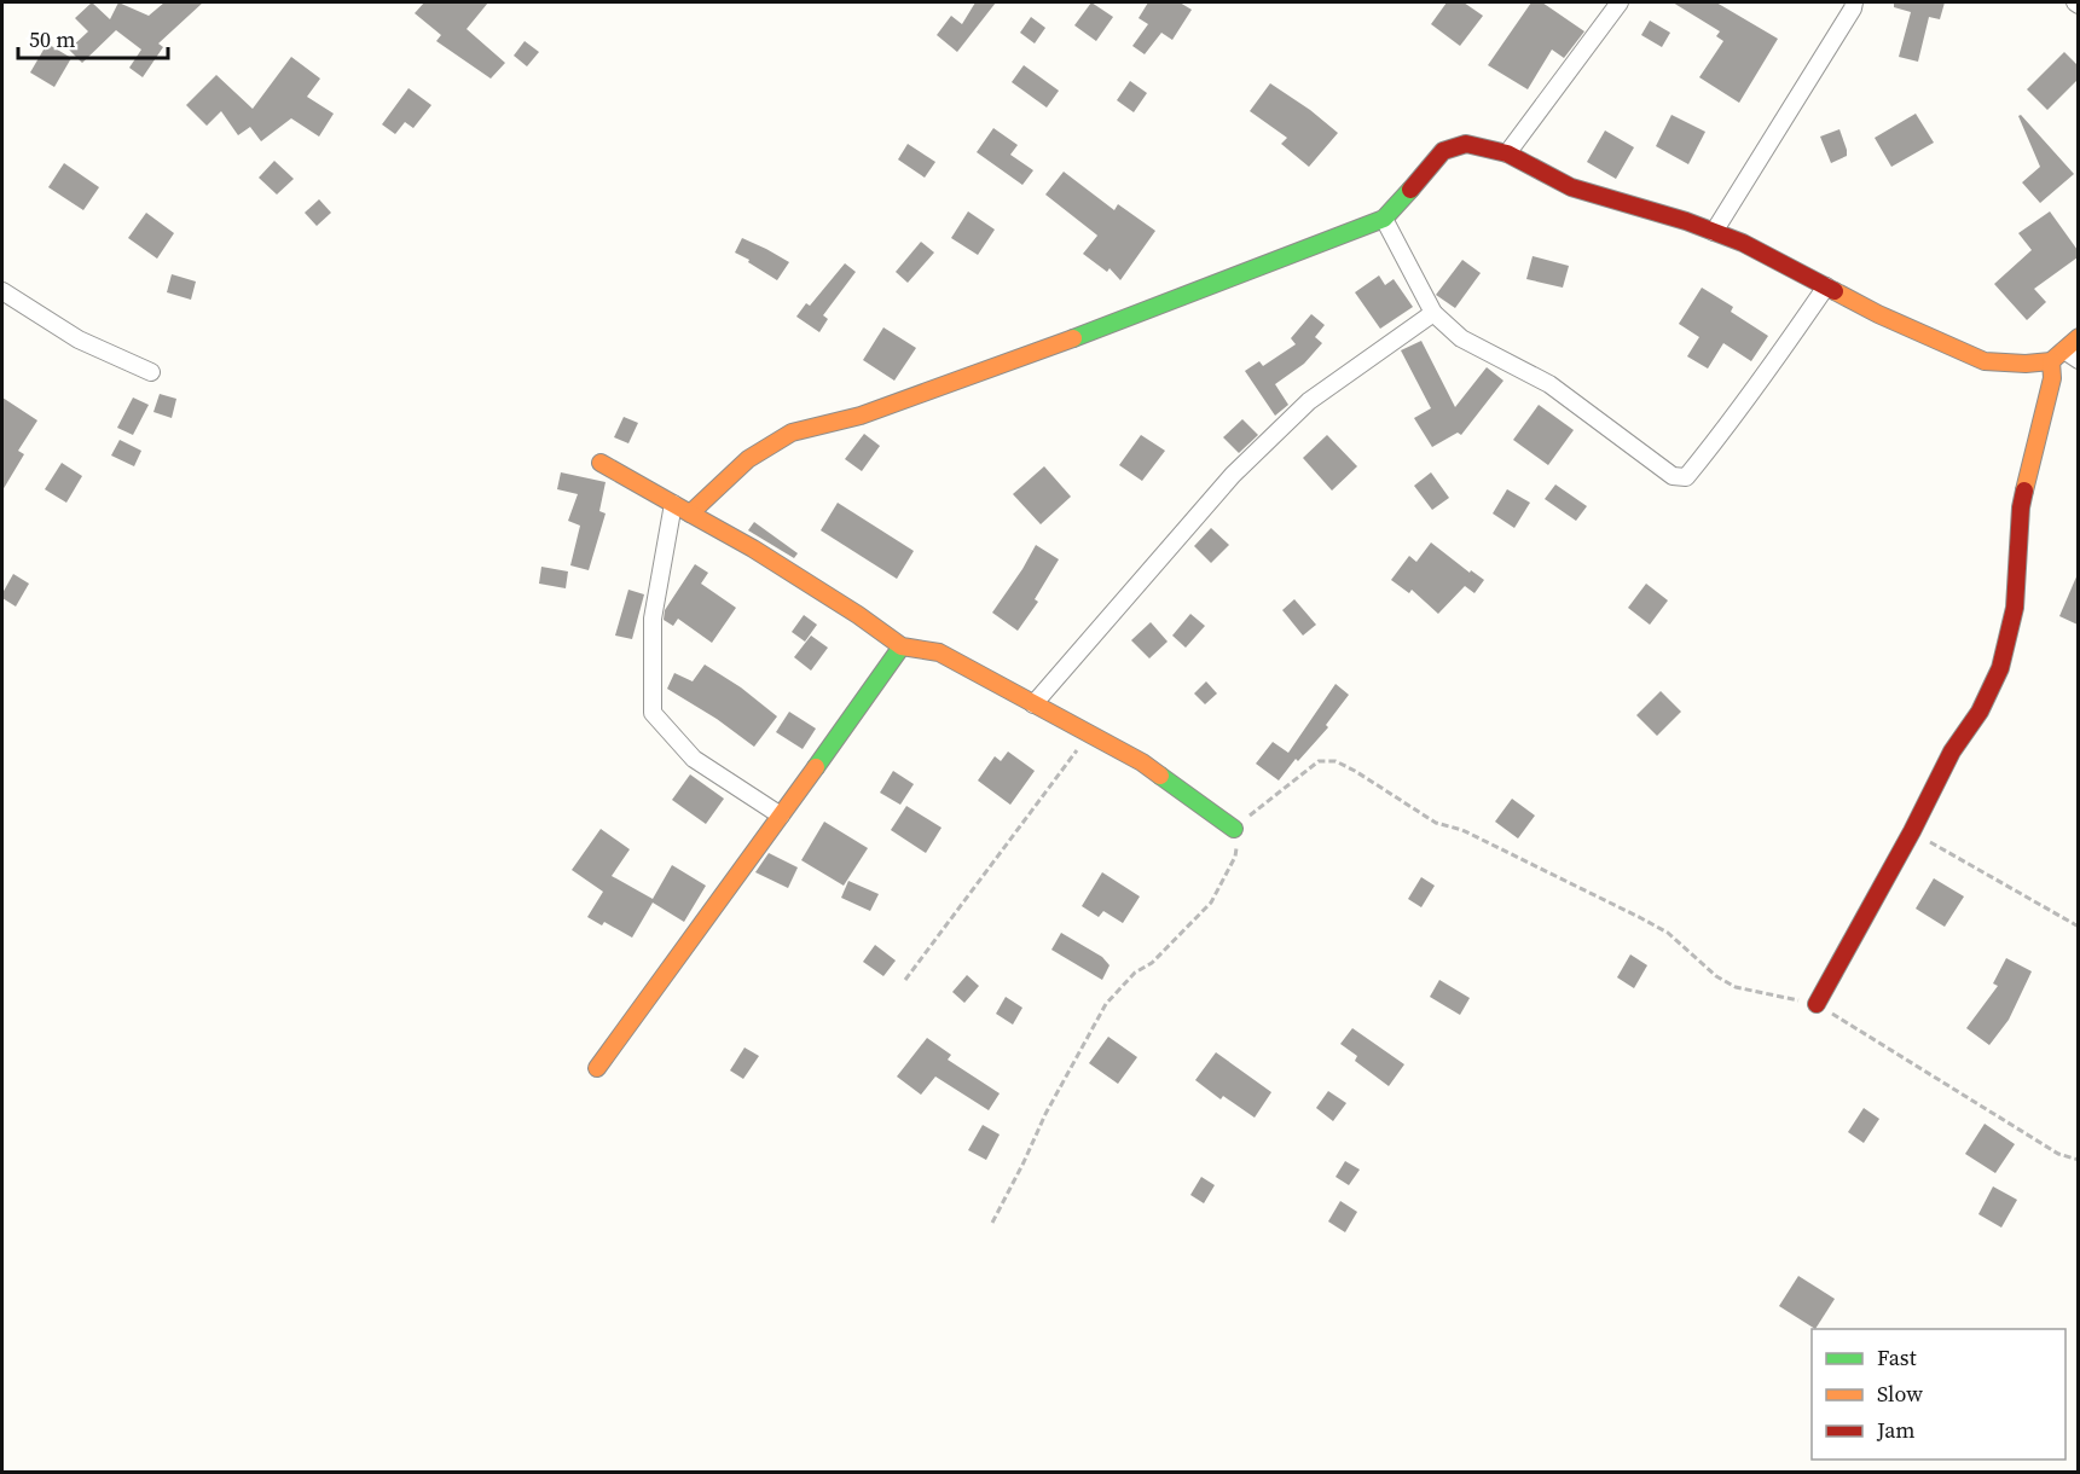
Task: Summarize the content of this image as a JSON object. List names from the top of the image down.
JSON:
{
  "legend": ["Fast", "Slow", "Jam"],
  "scale_bar": "50 m"
}
